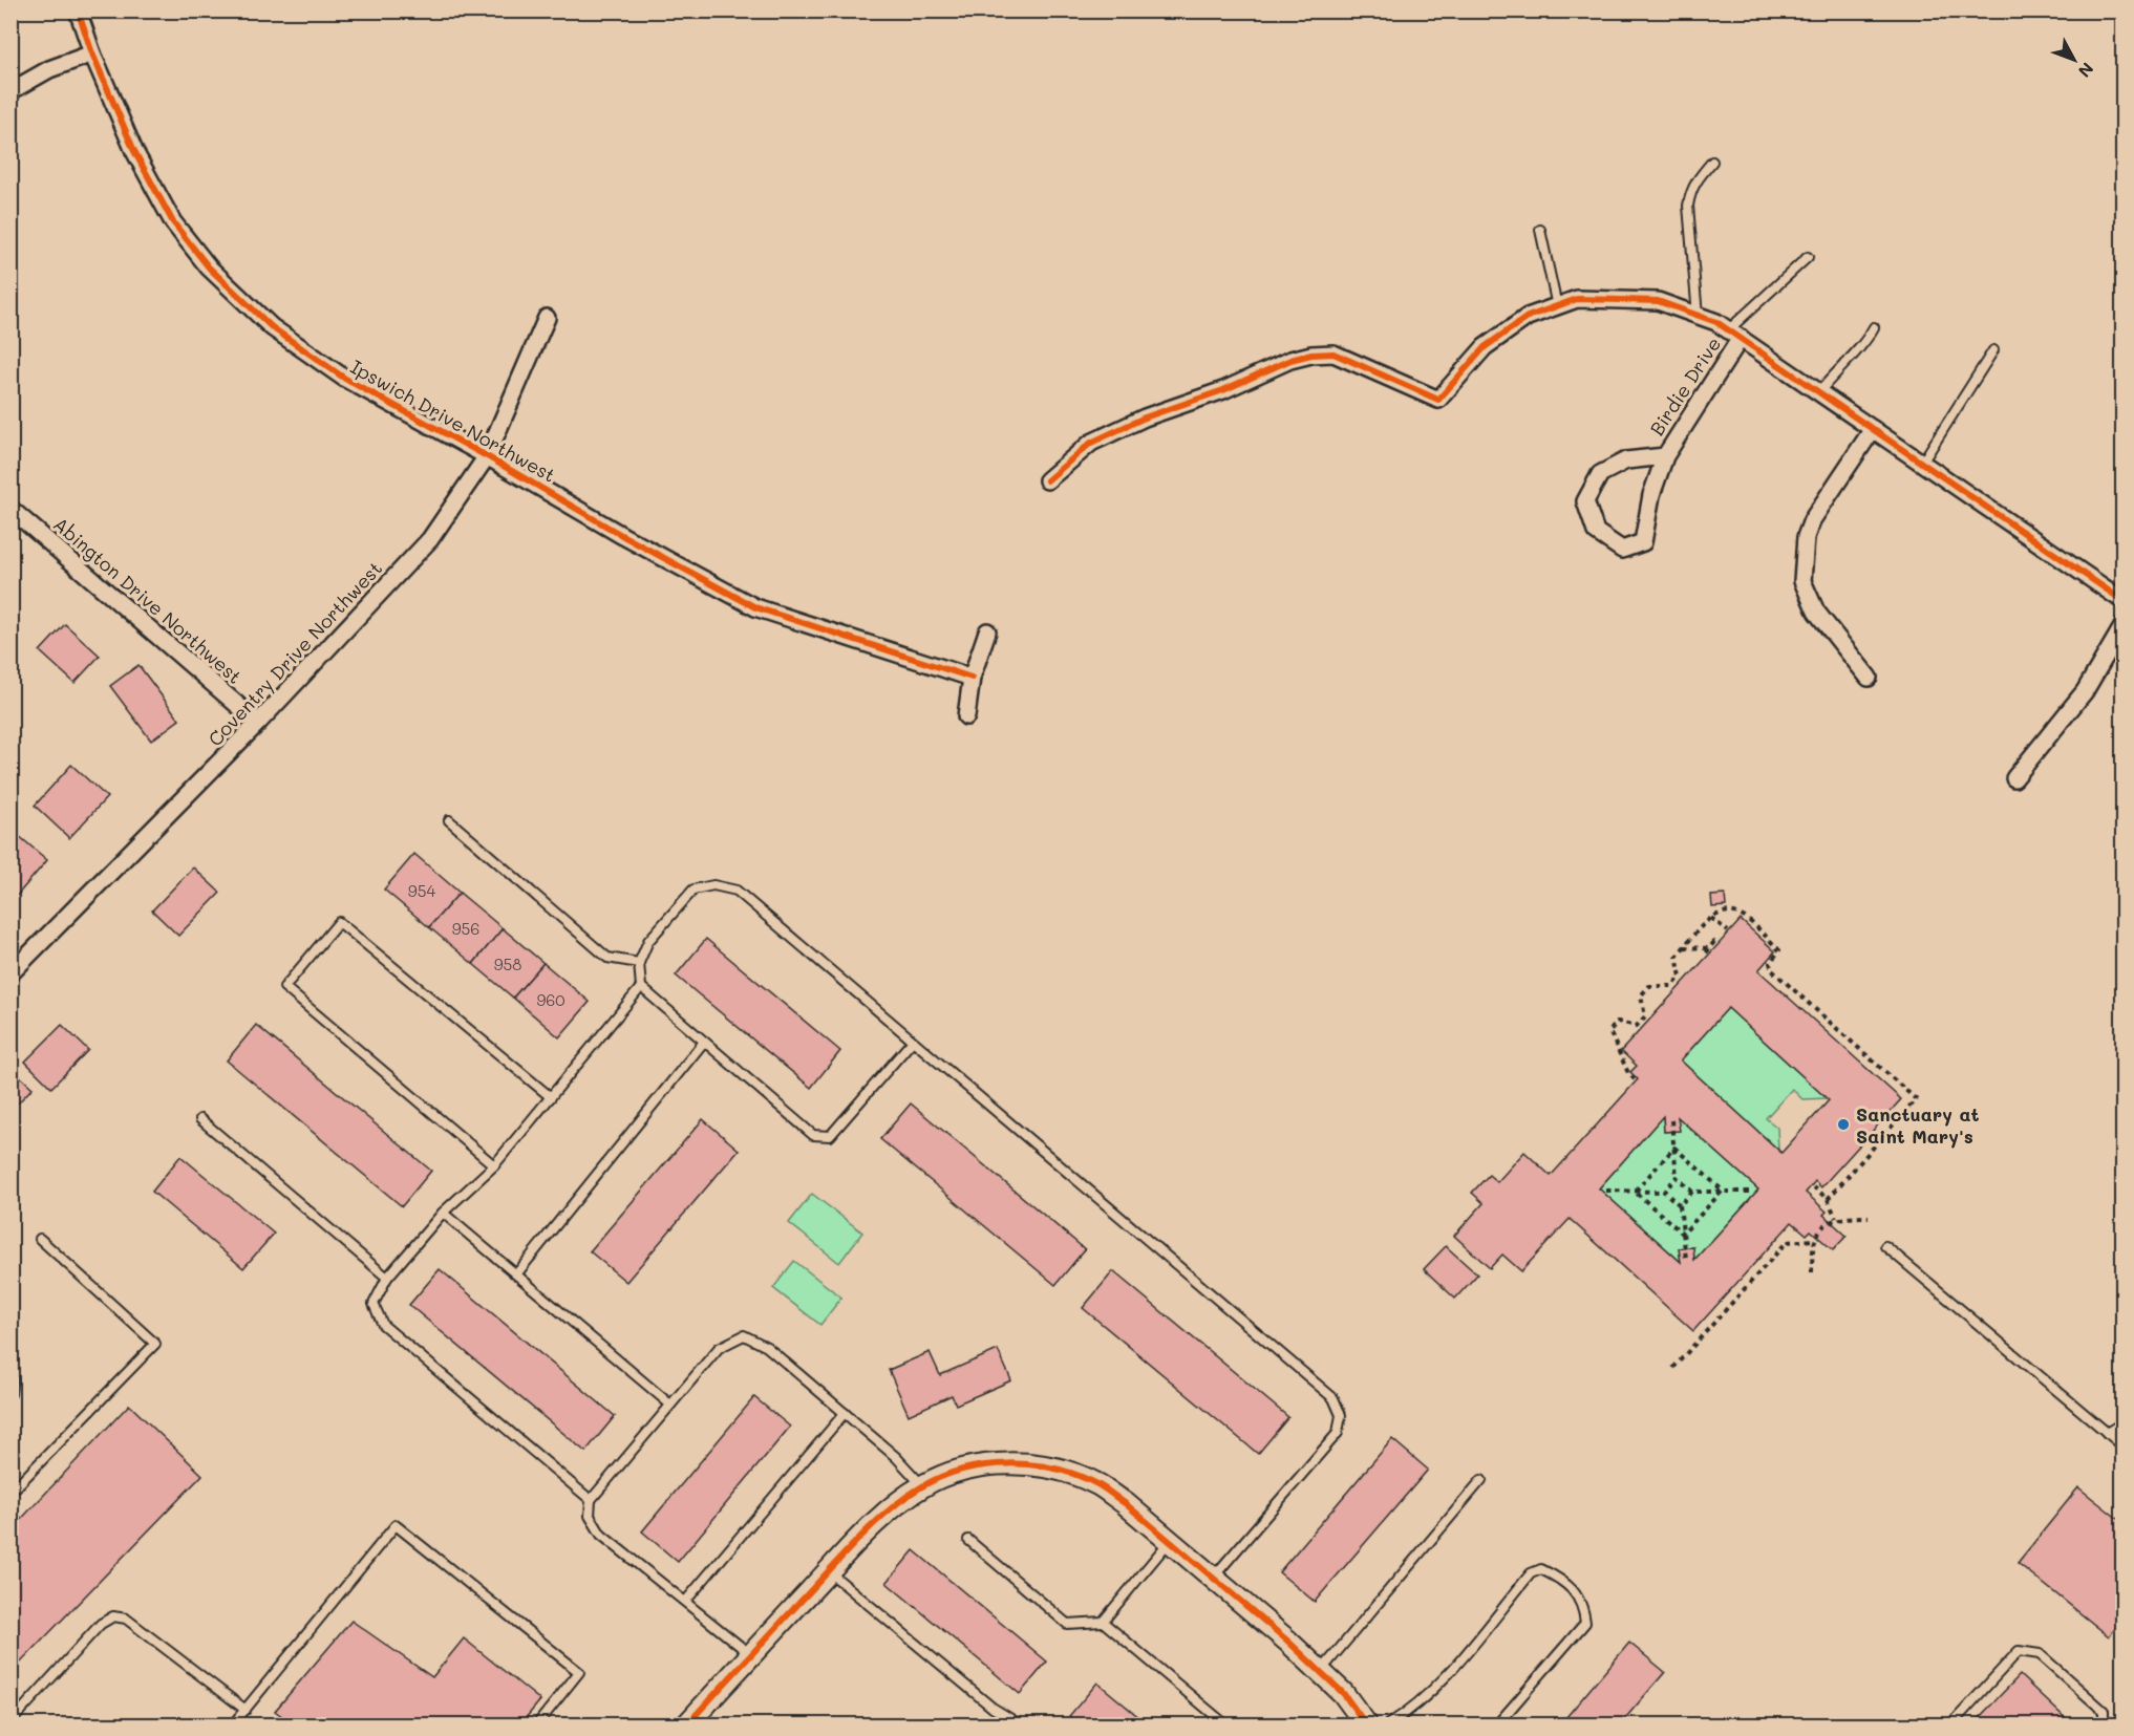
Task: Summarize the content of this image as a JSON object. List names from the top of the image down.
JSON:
{
  "streets": {
    "street": [
      "Birdie Drive",
      "Ipswich Drive Northwest",
      "Abington Drive Northwest",
      "Coventry Drive Northwest"
    ]
  },
  "crossings": [
    ["Ipswich Drive Northwest", "Coventry Drive Northwest"],
    ["Abington Drive Northwest", "Coventry Drive Northwest"]
  ],
  "places": ["Sanctuary at Saint Mary's"],
  "house_numbers": [
    "954",
    "956",
    "958",
    "960"
  ],
  "north": "bottom right"
}
